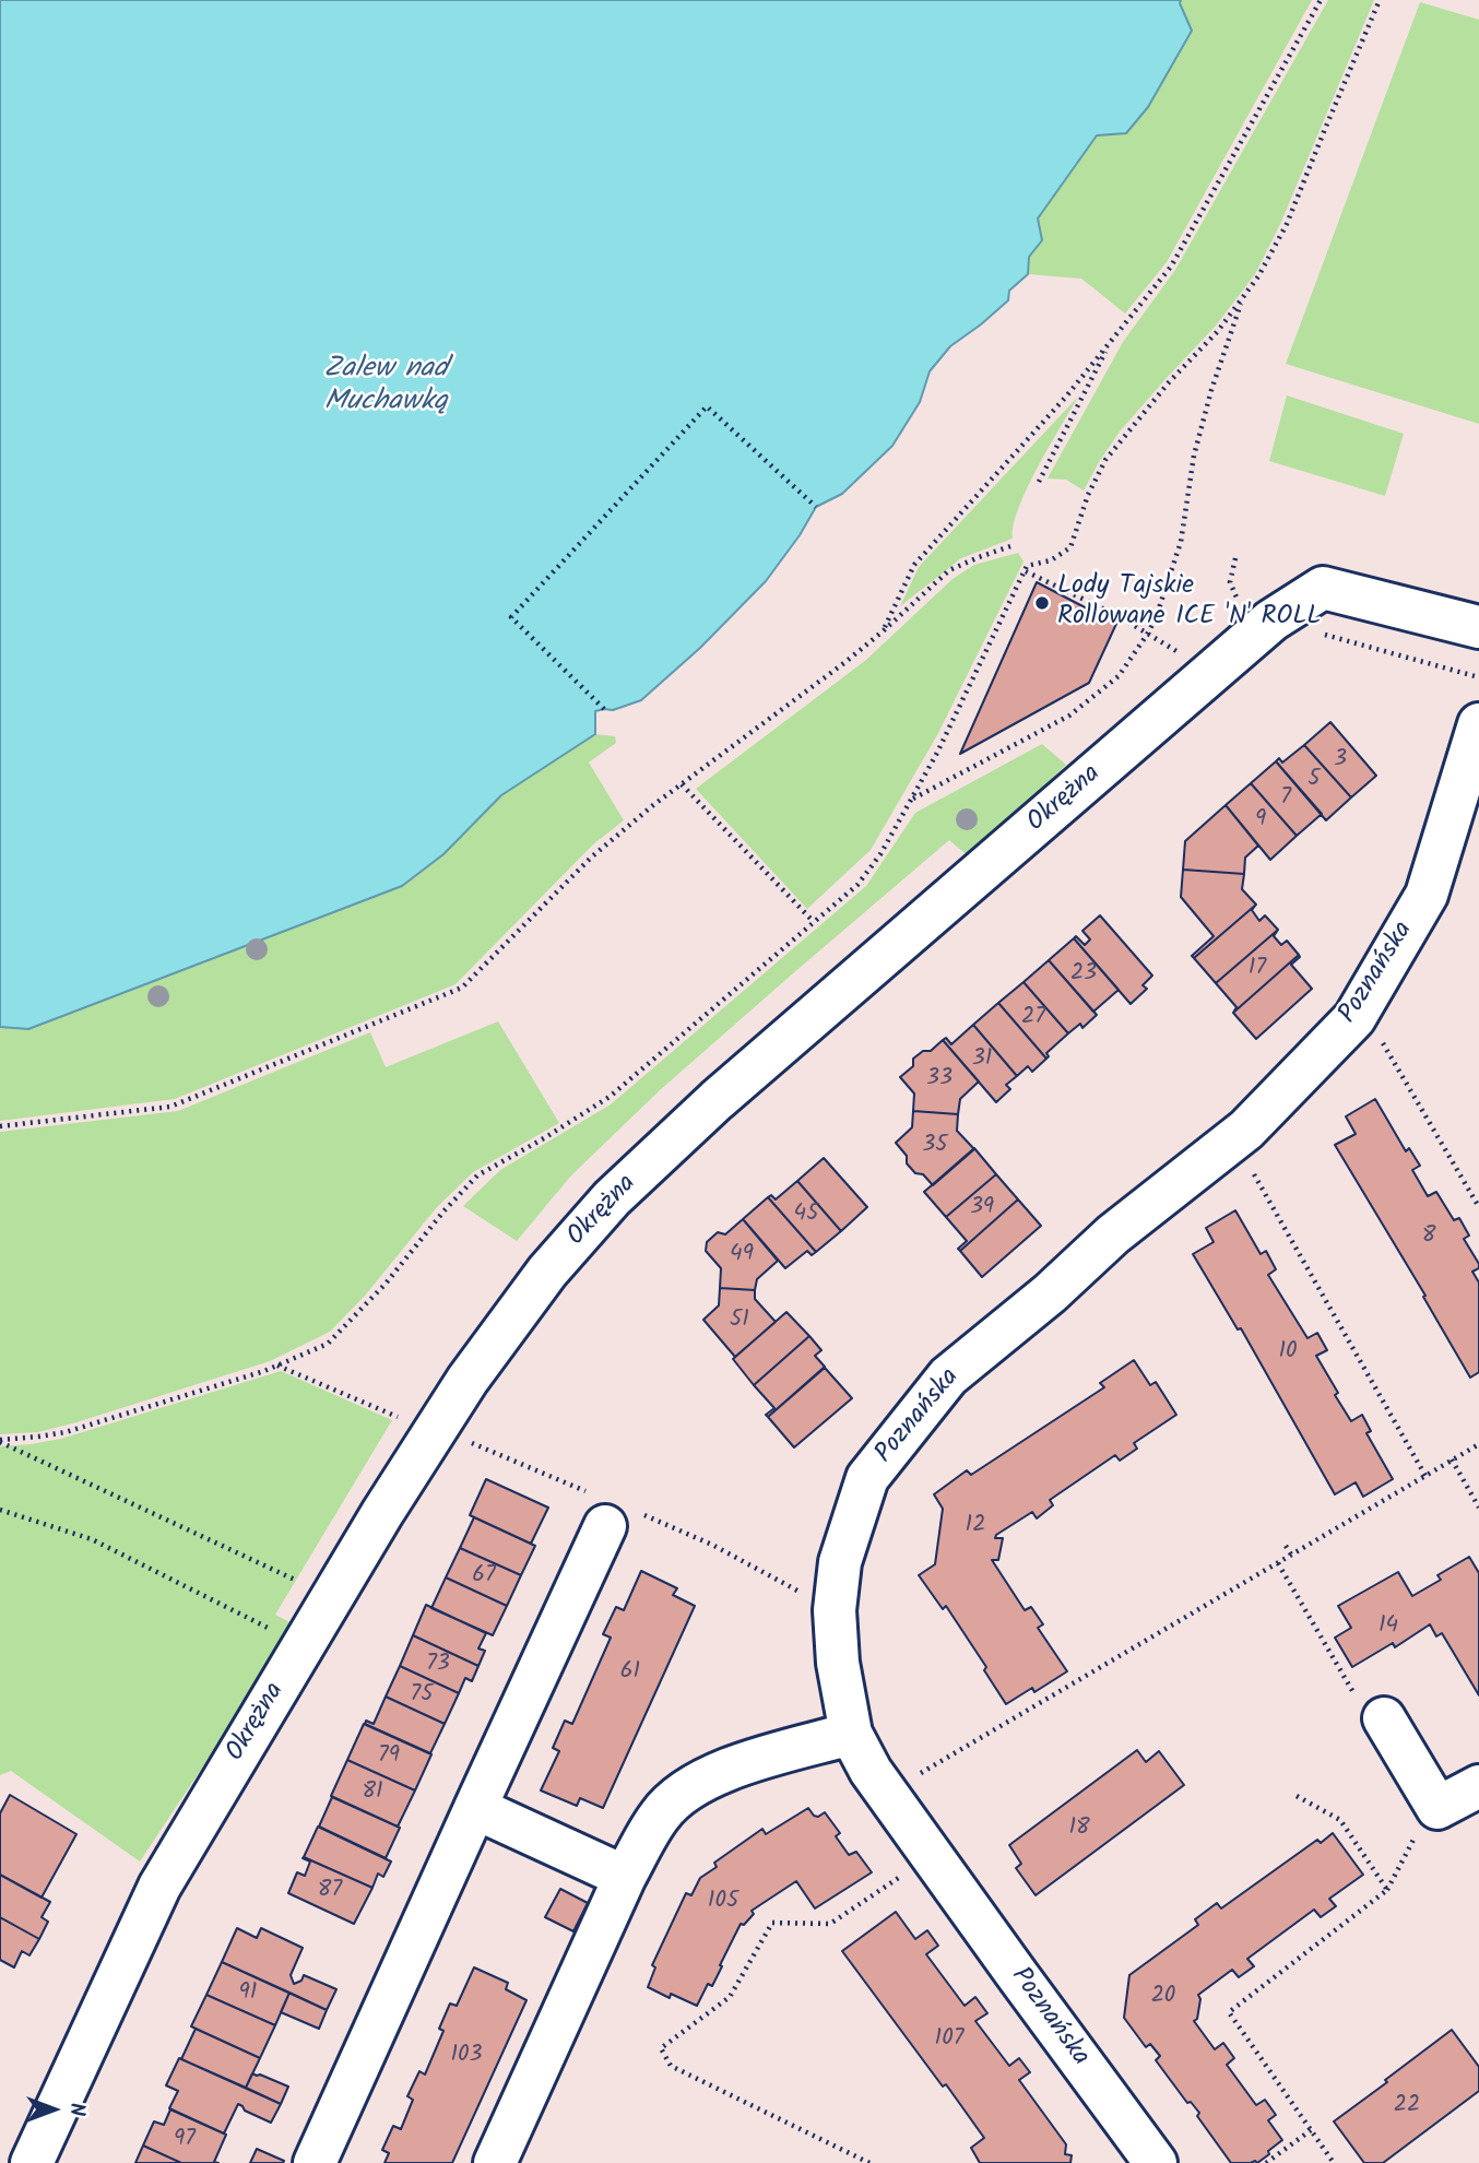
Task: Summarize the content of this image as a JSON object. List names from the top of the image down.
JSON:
{
  "streets": {
    "street": ["Okrężna", "Poznańska"]
  },
  "water": ["Zalew nad Muchawką"],
  "places": ["Lody Tajskie Rollowane ICE 'N' ROLL"],
  "house_numbers": [
    "3",
    "5",
    "7",
    "9",
    "17",
    "23",
    "27",
    "31",
    "33",
    "35",
    "39",
    "45",
    "8",
    "49",
    "51",
    "10",
    "12",
    "67",
    "14",
    "73",
    "61",
    "75",
    "79",
    "81",
    "18",
    "87",
    "105",
    "91",
    "20",
    "107",
    "103",
    "22",
    "97"
  ],
  "north": "right"
}
